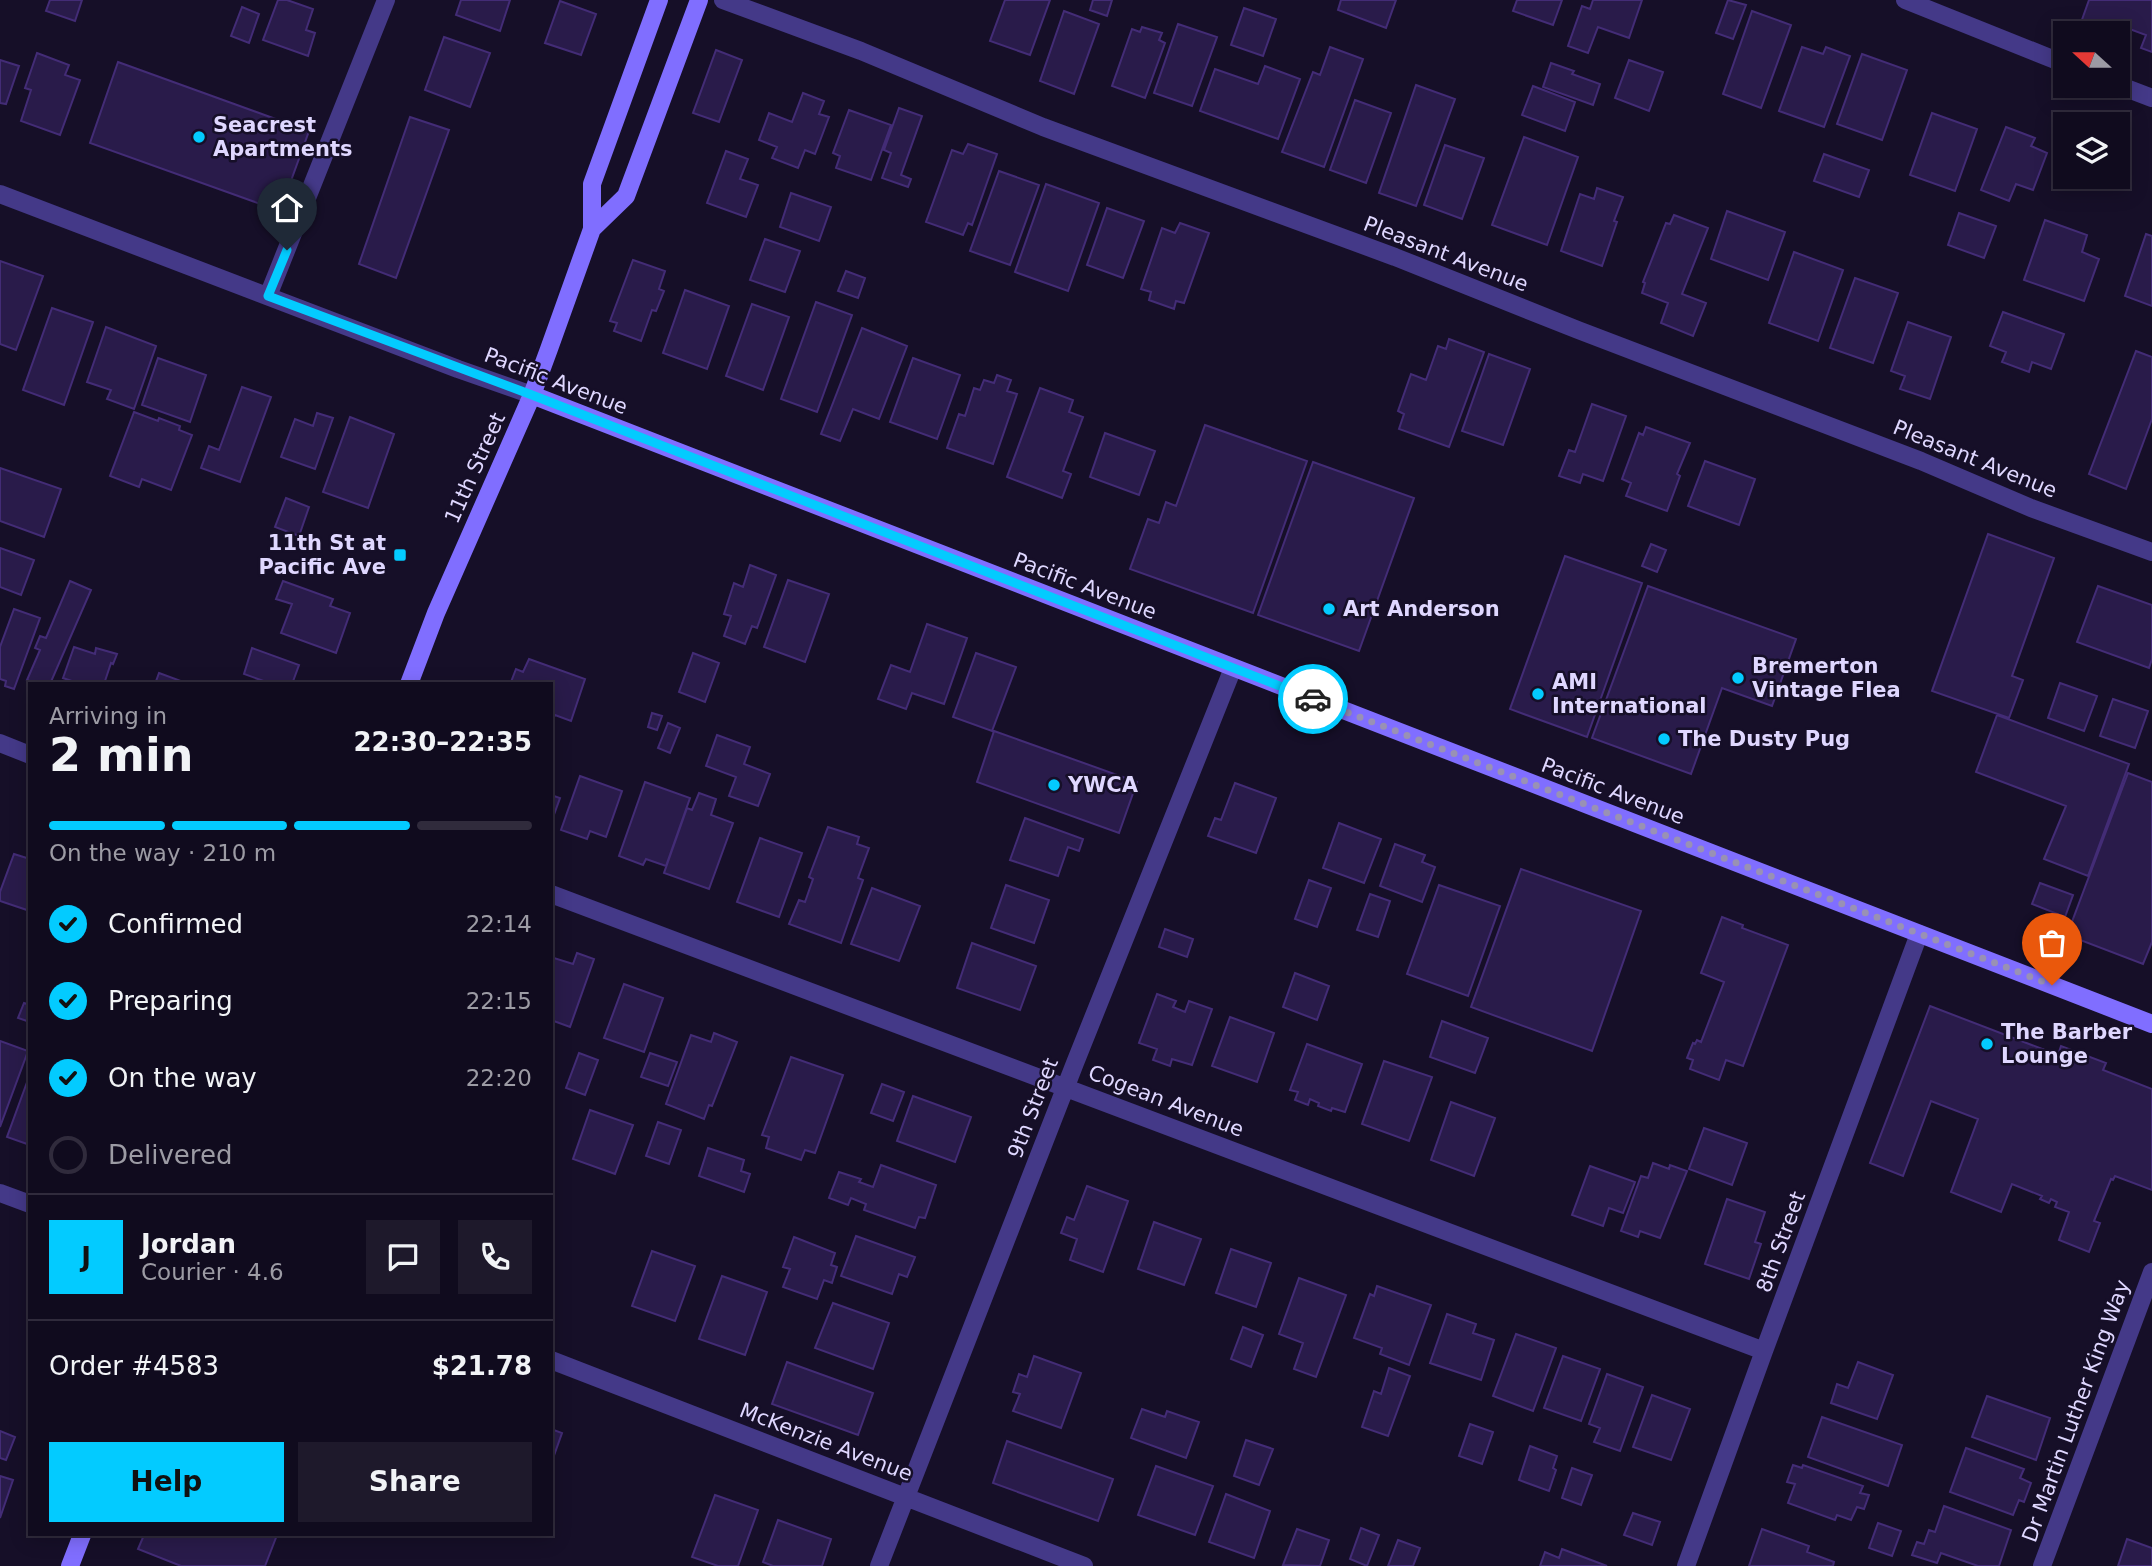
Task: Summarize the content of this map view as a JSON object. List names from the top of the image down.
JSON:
{
  "streets": {
    "street": [
      "Pleasant Avenue",
      "Pacific Avenue",
      "11th Street",
      "Cogean Avenue",
      "9th Street",
      "8th Street",
      "Dr Martin Luther King Way",
      "McKenzie Avenue"
    ]
  },
  "crossings": [
    ["Pacific Avenue", "11th Street"],
    ["Pacific Avenue", "9th Street"],
    ["Pacific Avenue", "8th Street"],
    ["Cogean Avenue", "9th Street"],
    ["Cogean Avenue", "8th Street"],
    ["9th Street", "McKenzie Avenue"]
  ],
  "places": {
    "other": [
      "Seacrest Apartments",
      "Art Anderson",
      "Bremerton Vintage Flea",
      "AMI International",
      "The Dusty Pug",
      "YWCA",
      "The Barber Lounge"
    ],
    "transit": ["11th St at Pacific Ave"]
  },
  "north": "left",
  "page": {
    "heading": ["2 min", "Arriving in", "22:30–22:35"],
    "panel": [
      "Jordan",
      "Courier · 4.6",
      "Order #4583",
      "$21.78"
    ],
    "bar": "On the way · 210 m",
    "list": [
      ["Confirmed", "22:14"],
      ["Preparing", "22:15"],
      ["On the way", "22:20"],
      "Delivered"
    ],
    "round": "J",
    "buttons": ["Help", "Share"]
  }
}
